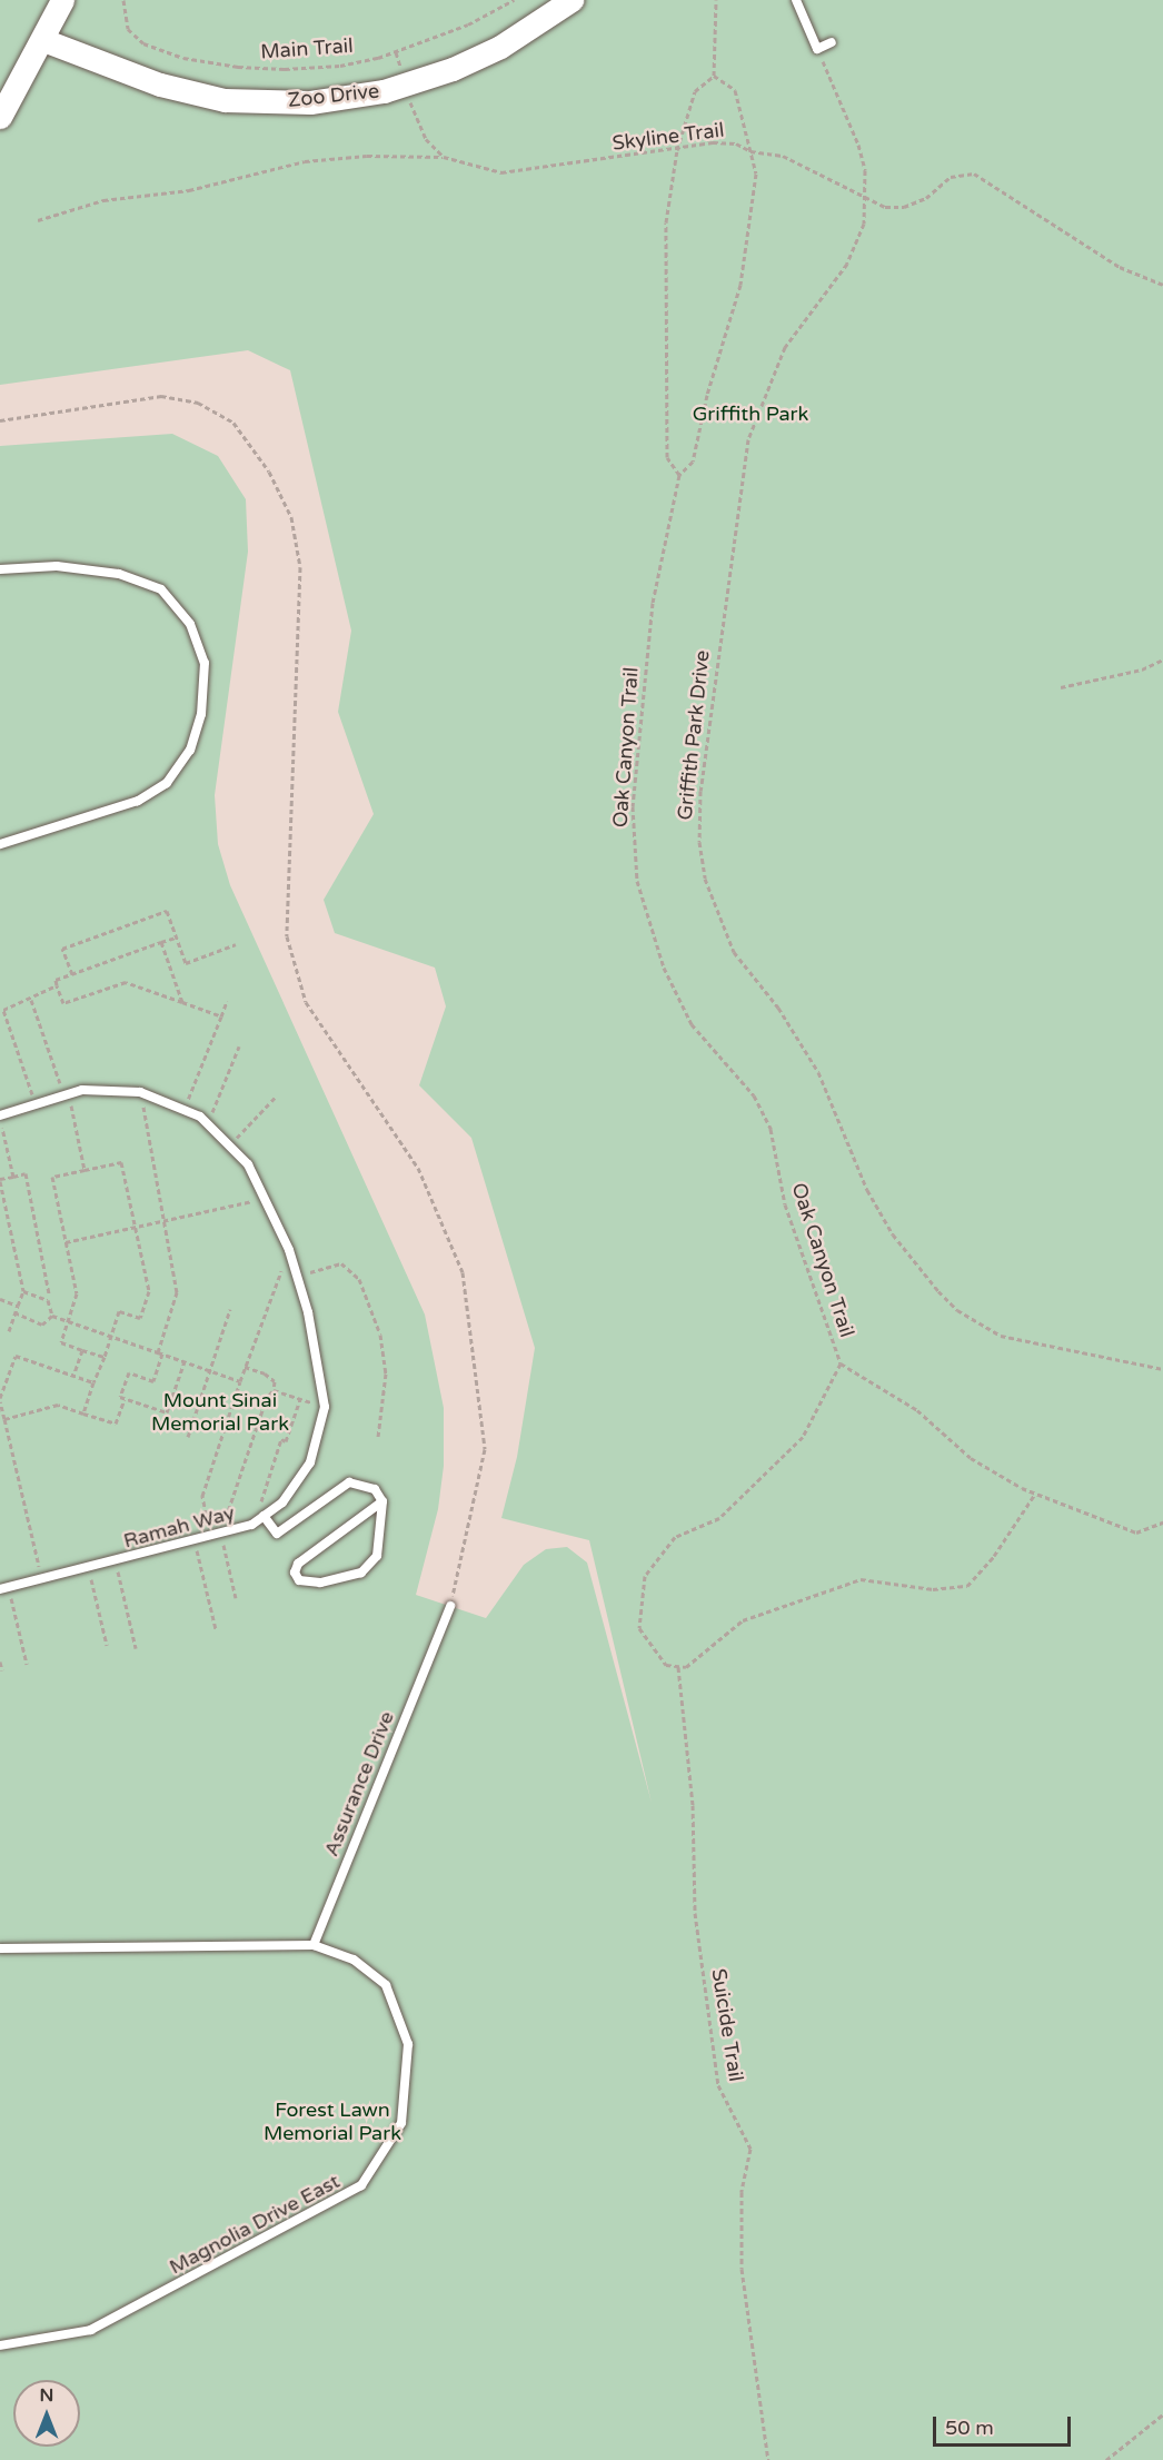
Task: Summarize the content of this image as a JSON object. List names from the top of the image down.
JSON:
{
  "streets": {
    "street": ["Zoo Drive"],
    "lane": ["Ramah Way", "Assurance Drive", "Magnolia Drive East"],
    "path": [
      "Main Trail",
      "Skyline Trail",
      "Griffith Park Drive",
      "Oak Canyon Trail",
      "Suicide Trail"
    ]
  },
  "crossings": [
    ["Skyline Trail", "Griffith Park Drive"],
    ["Skyline Trail", "Oak Canyon Trail"],
    ["Assurance Drive", "Magnolia Drive East"]
  ],
  "parks": ["Griffith Park", "Mount Sinai Memorial Park", "Forest Lawn Memorial Park"],
  "scale_bar": "50 m",
  "north": "top"
}
